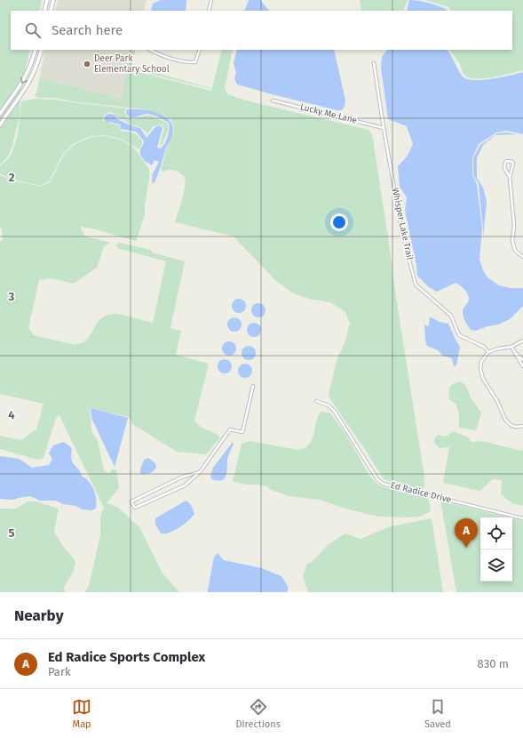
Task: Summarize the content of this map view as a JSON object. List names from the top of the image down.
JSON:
{
  "streets": {
    "street": ["Lucky Me Lane", "Whisper Lake Trail", "Ed Radice Drive"]
  },
  "crossings": [
    ["Lucky Me Lane", "Whisper Lake Trail"]
  ],
  "places": ["Deer Park Elementary School"],
  "page": {
    "search": "Search here",
    "pins": "A",
    "heading": "Nearby",
    "list": [
      {
        "mark": "A",
        "name": "Ed Radice Sports Complex",
        "note": "Park",
        "value": "830 m"
      }
    ],
    "nav": ["Map", "Directions", "Saved"]
  },
  "grid": {
    "rows": [
      "2",
      "3",
      "4",
      "5"
    ]
  }
}
